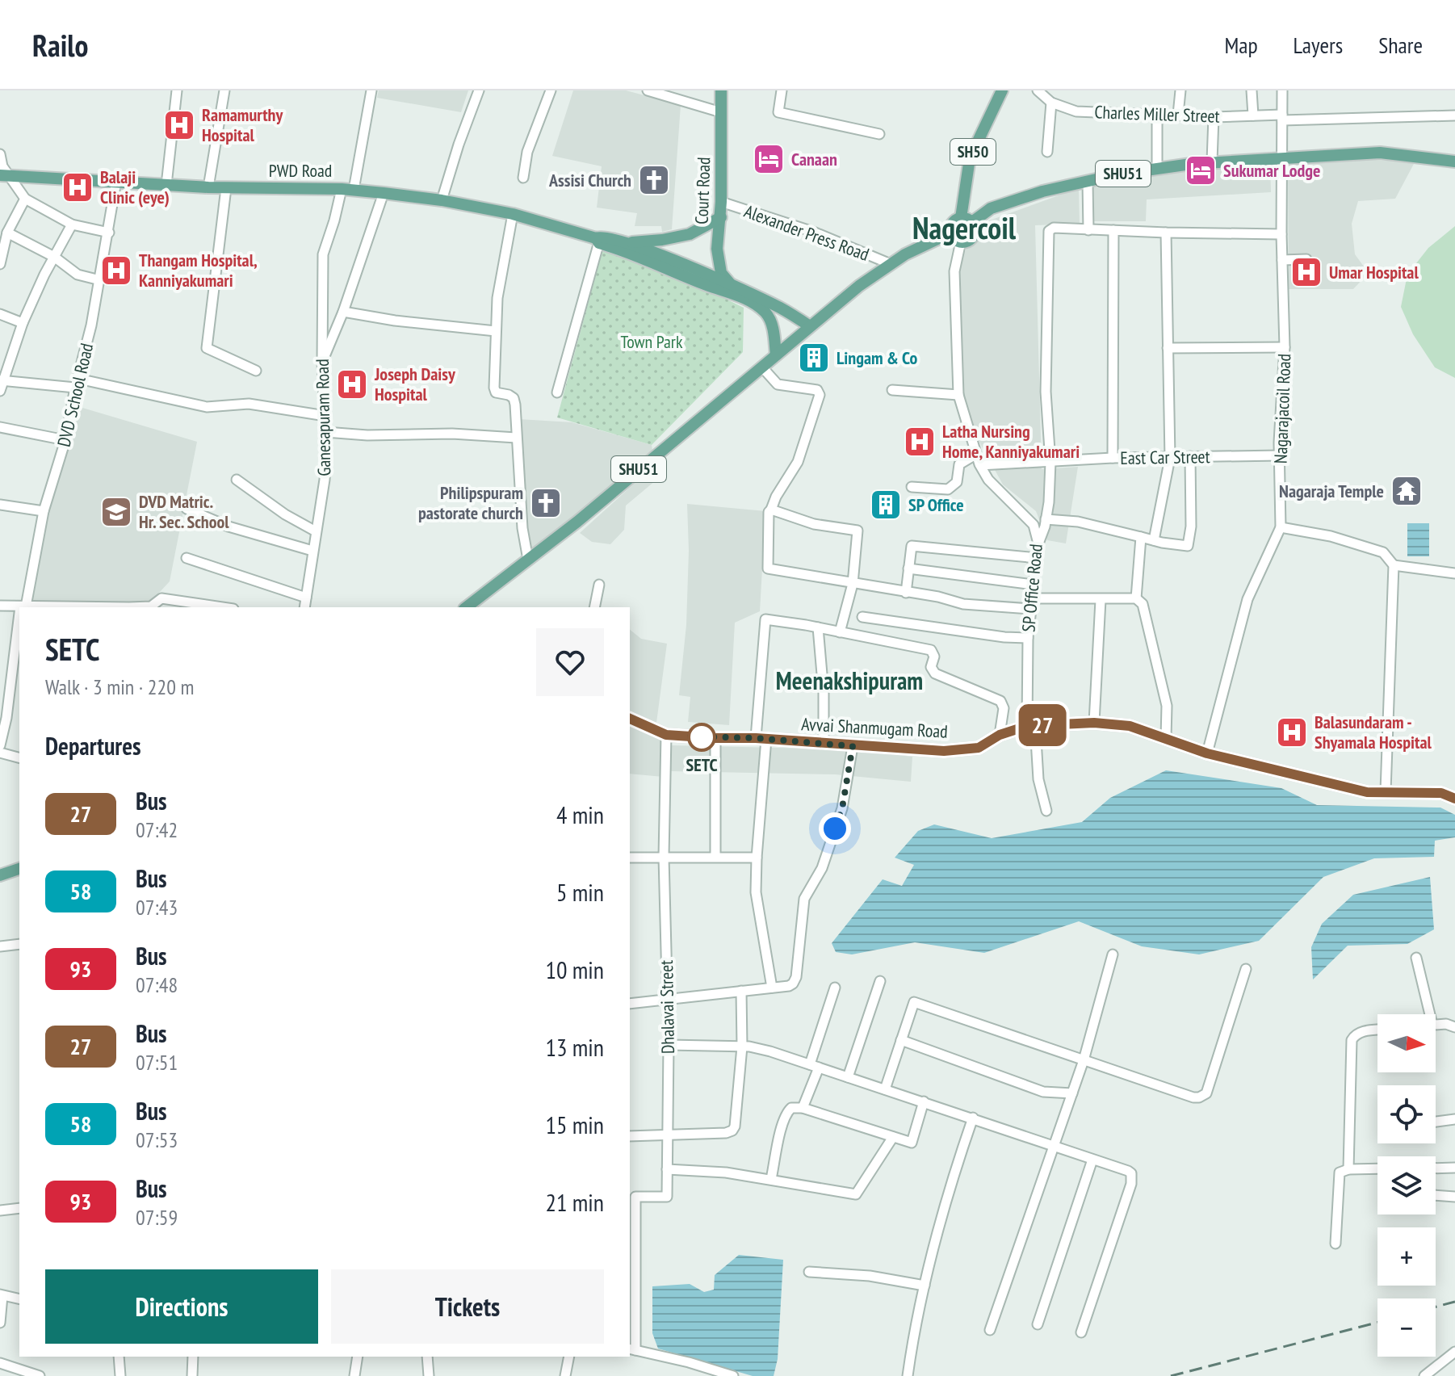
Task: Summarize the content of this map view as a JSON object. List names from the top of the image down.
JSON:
{
  "streets": {
    "main road": [
      "SH50",
      "PWD Road",
      "SHU51",
      "Court Road",
      "Avvai Shanmugam Road"
    ],
    "street": [
      "Charles Miller Street",
      "Alexander Press Road",
      "DVD School Road",
      "Nagarajacoil Road",
      "Ganesapuram Road",
      "East Car Street",
      "SP Office Road",
      "Dhalavai Street"
    ]
  },
  "crossings": [
    ["Charles Miller Street", "Nagarajacoil Road"],
    ["SH50", "SHU51"],
    ["SH50", "SP Office Road"],
    ["PWD Road", "SHU51"],
    ["PWD Road", "Court Road"],
    ["PWD Road", "DVD School Road"],
    ["PWD Road", "Ganesapuram Road"],
    ["SHU51", "Alexander Press Road"],
    ["SHU51", "Nagarajacoil Road"],
    ["SHU51", "SP Office Road"],
    ["Court Road", "Alexander Press Road"],
    ["Nagarajacoil Road", "East Car Street"],
    ["Nagarajacoil Road", "Avvai Shanmugam Road"],
    ["East Car Street", "SP Office Road"],
    ["SP Office Road", "Avvai Shanmugam Road"],
    ["Avvai Shanmugam Road", "Dhalavai Street"]
  ],
  "districts": ["Nagercoil", "Meenakshipuram"],
  "parks": ["Town Park"],
  "places": {
    "hospital": [
      "Ramamurthy Hospital",
      "Balaji Clinic (eye)",
      "Thangam Hospital, Kanniyakumari",
      "Umar Hospital",
      "Joseph Daisy Hospital",
      "Latha Nursing Home, Kanniyakumari",
      "Balasundaram - Shyamala Hospital"
    ],
    "hotel": ["Canaan", "Sukumar Lodge"],
    "church": ["Assisi Church", "Philipspuram pastorate church"],
    "building": ["Lingam & Co", "SP Office"],
    "temple": ["Nagaraja Temple"],
    "school or university": ["DVD Matric. Hr. Sec. School"],
    "other": ["SETC"]
  },
  "lines": ["bus line 27"],
  "north": "right",
  "page": {
    "header": "Railo",
    "nav": ["Map", "Layers", "Share"],
    "on_map": "27",
    "heading": [
      ["SETC", "Walk · 3 min · 220 m"],
      "Departures"
    ],
    "list": [
      {
        "mark": "27",
        "name": "Bus",
        "note": "07:42",
        "value": "4 min"
      },
      {
        "mark": "58",
        "name": "Bus",
        "note": "07:43",
        "value": "5 min"
      },
      {
        "mark": "93",
        "name": "Bus",
        "note": "07:48",
        "value": "10 min"
      },
      {
        "mark": "27",
        "name": "Bus",
        "note": "07:51",
        "value": "13 min"
      },
      {
        "mark": "58",
        "name": "Bus",
        "note": "07:53",
        "value": "15 min"
      },
      {
        "mark": "93",
        "name": "Bus",
        "note": "07:59",
        "value": "21 min"
      }
    ],
    "map_buttons": ["+", "−"],
    "buttons": ["Directions", "Tickets"]
  }
}
